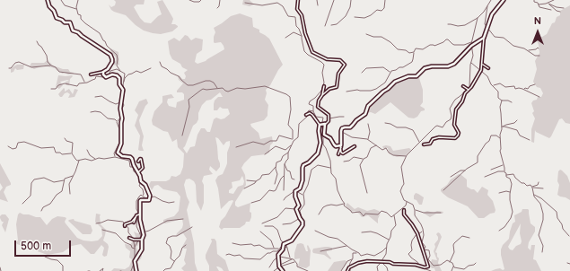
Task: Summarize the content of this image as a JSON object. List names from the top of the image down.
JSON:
{
  "scale_bar": "500 m",
  "north": "top"
}
